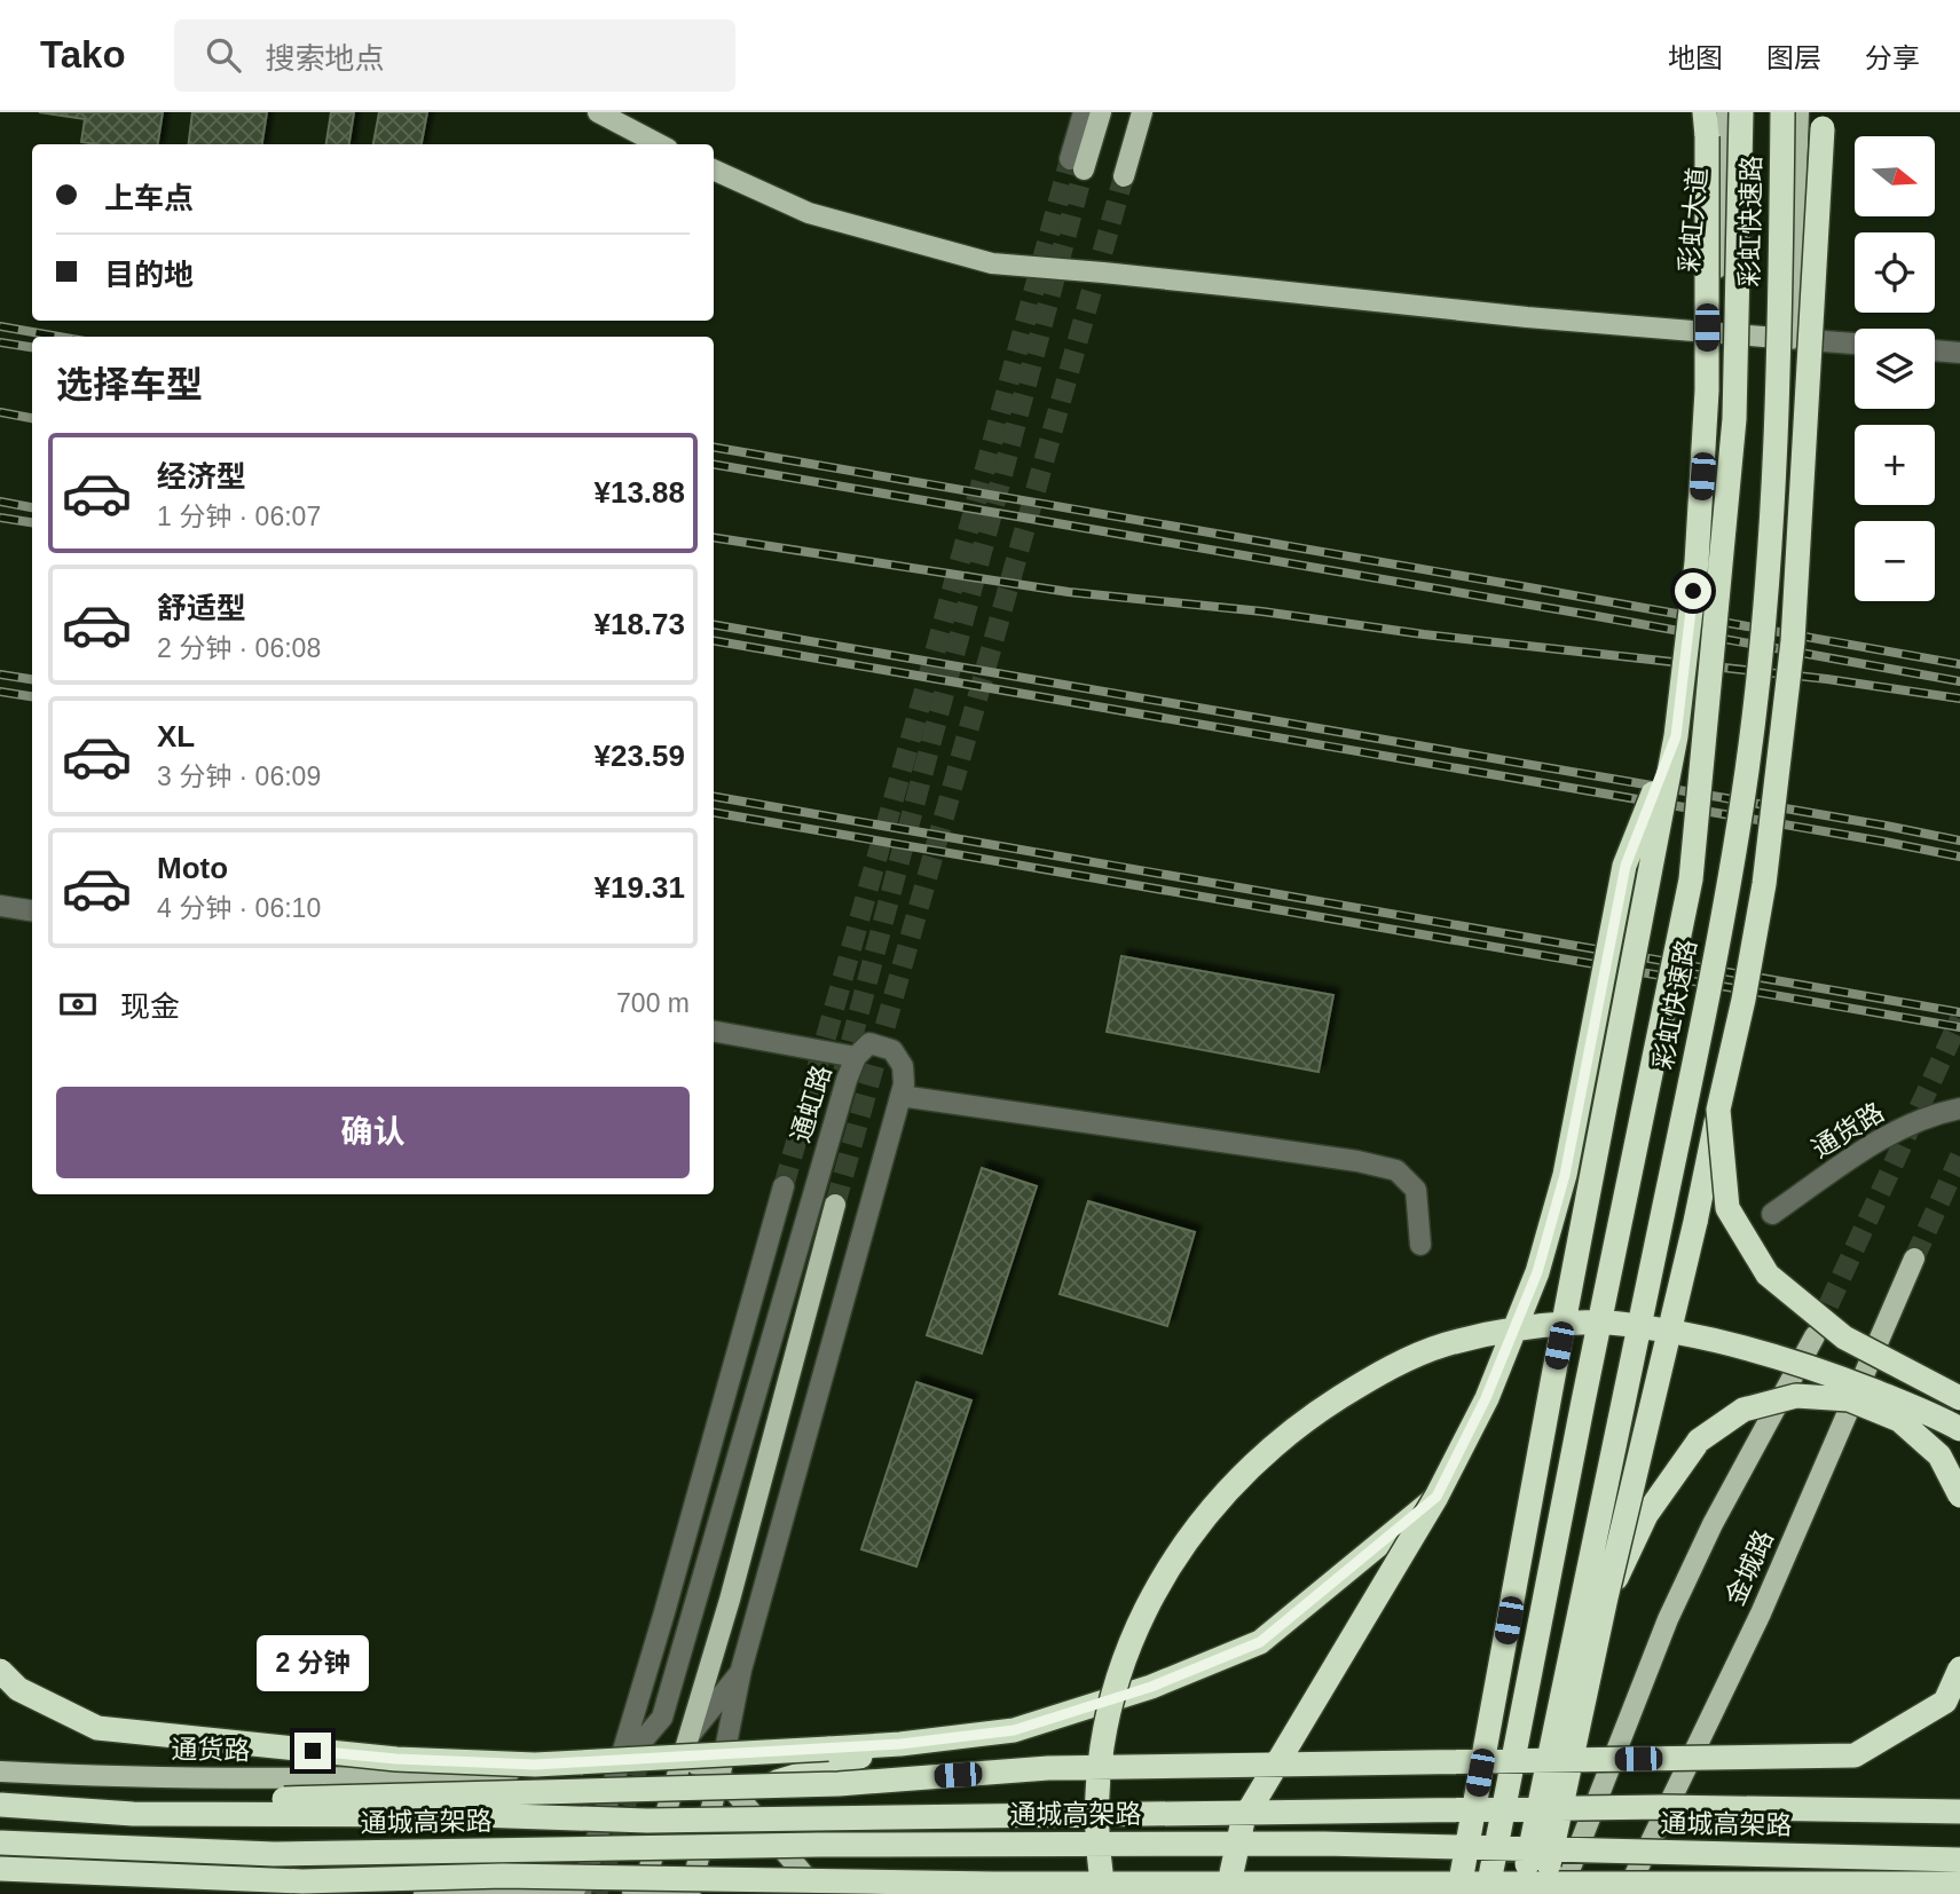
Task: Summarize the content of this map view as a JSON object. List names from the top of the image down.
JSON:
{
  "streets": {
    "highway": ["彩虹快速路", "通城高架路"],
    "main road": ["彩虹大道", "通货路", "金城路"],
    "street": ["通虹路"]
  },
  "crossings": [
    ["通虹路", "通货路"]
  ],
  "north": "right",
  "page": {
    "header": "Tako",
    "search": "搜索地点",
    "nav": ["地图", "图层", "分享"],
    "map_buttons": ["+", "−"],
    "banner": ["上车点", "目的地"],
    "heading": "选择车型",
    "list": [
      {
        "name": "经济型",
        "note": "1 分钟 · 06:07",
        "value": "¥13.88"
      },
      {
        "name": "舒适型",
        "note": "2 分钟 · 06:08",
        "value": "¥18.73"
      },
      {
        "name": "XL",
        "note": "3 分钟 · 06:09",
        "value": "¥23.59"
      },
      {
        "name": "Moto",
        "note": "4 分钟 · 06:10",
        "value": "¥19.31"
      }
    ],
    "pay": ["现金", "700 m"],
    "buttons": "确认",
    "bubble": "2 分钟"
  }
}
